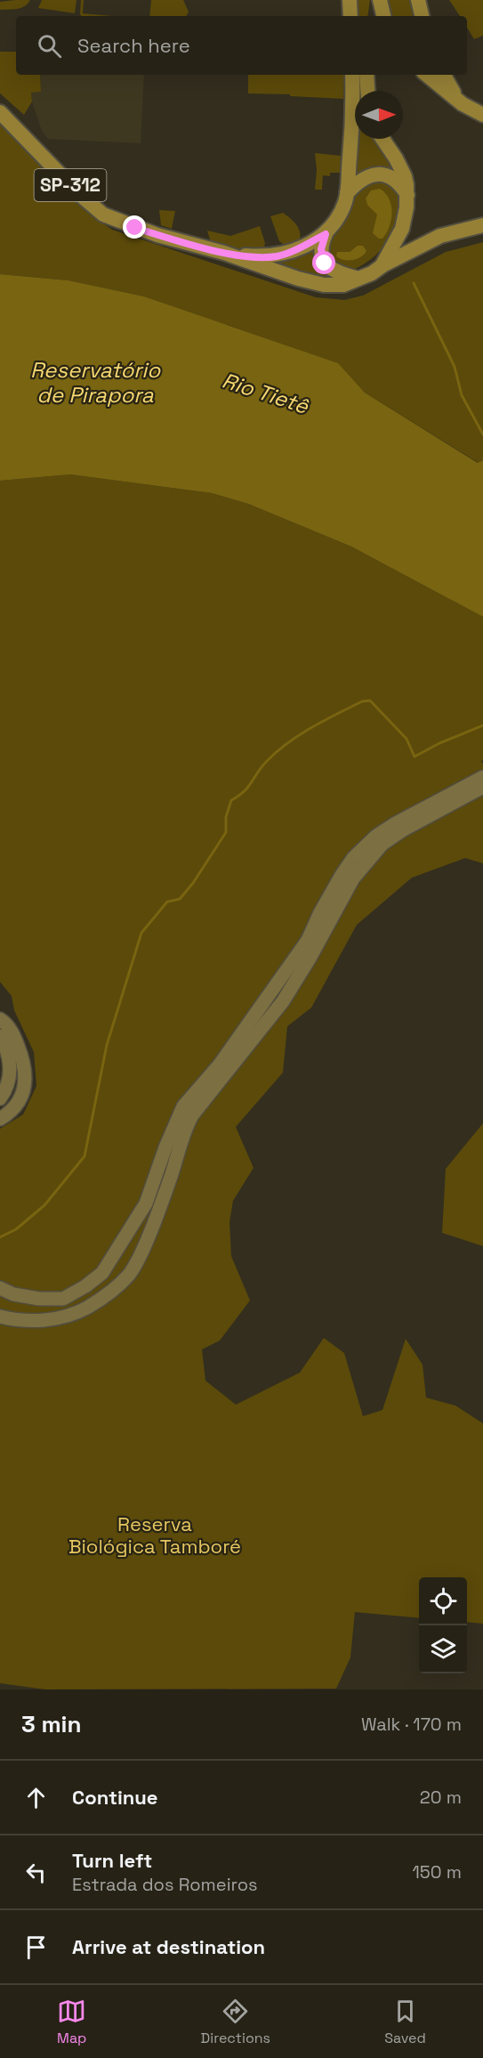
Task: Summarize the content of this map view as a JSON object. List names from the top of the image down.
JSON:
{
  "streets": {
    "main road": ["SP-312"]
  },
  "water": ["Reservatório de Pirapora", "Rio Tietê"],
  "parks": ["Reserva Biológica Tamboré"],
  "north": "right",
  "page": {
    "search": "Search here",
    "heading": ["3 min", "Walk · 170 m"],
    "list": [
      ["Continue", "20 m"],
      ["Turn left", "Estrada dos Romeiros", "150 m"],
      "Arrive at destination"
    ],
    "nav": ["Map", "Directions", "Saved"]
  }
}
